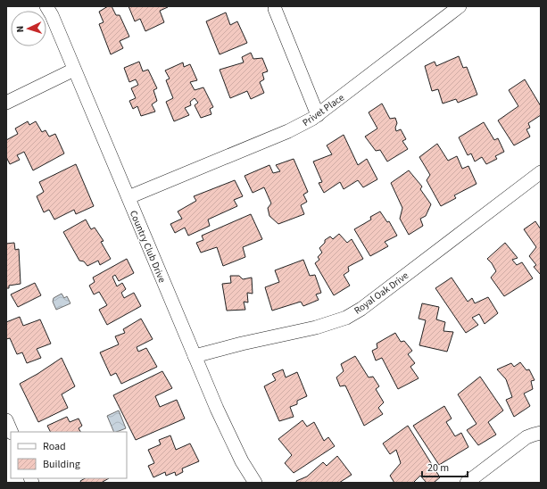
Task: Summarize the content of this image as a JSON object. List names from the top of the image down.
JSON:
{
  "streets": {
    "street": ["Privet Place", "Country Club Drive", "Royal Oak Drive"]
  },
  "crossings": [
    ["Privet Place", "Country Club Drive"],
    ["Country Club Drive", "Royal Oak Drive"]
  ],
  "legend": ["Road", "Building"],
  "scale_bar": "20 m",
  "north": "left"
}
